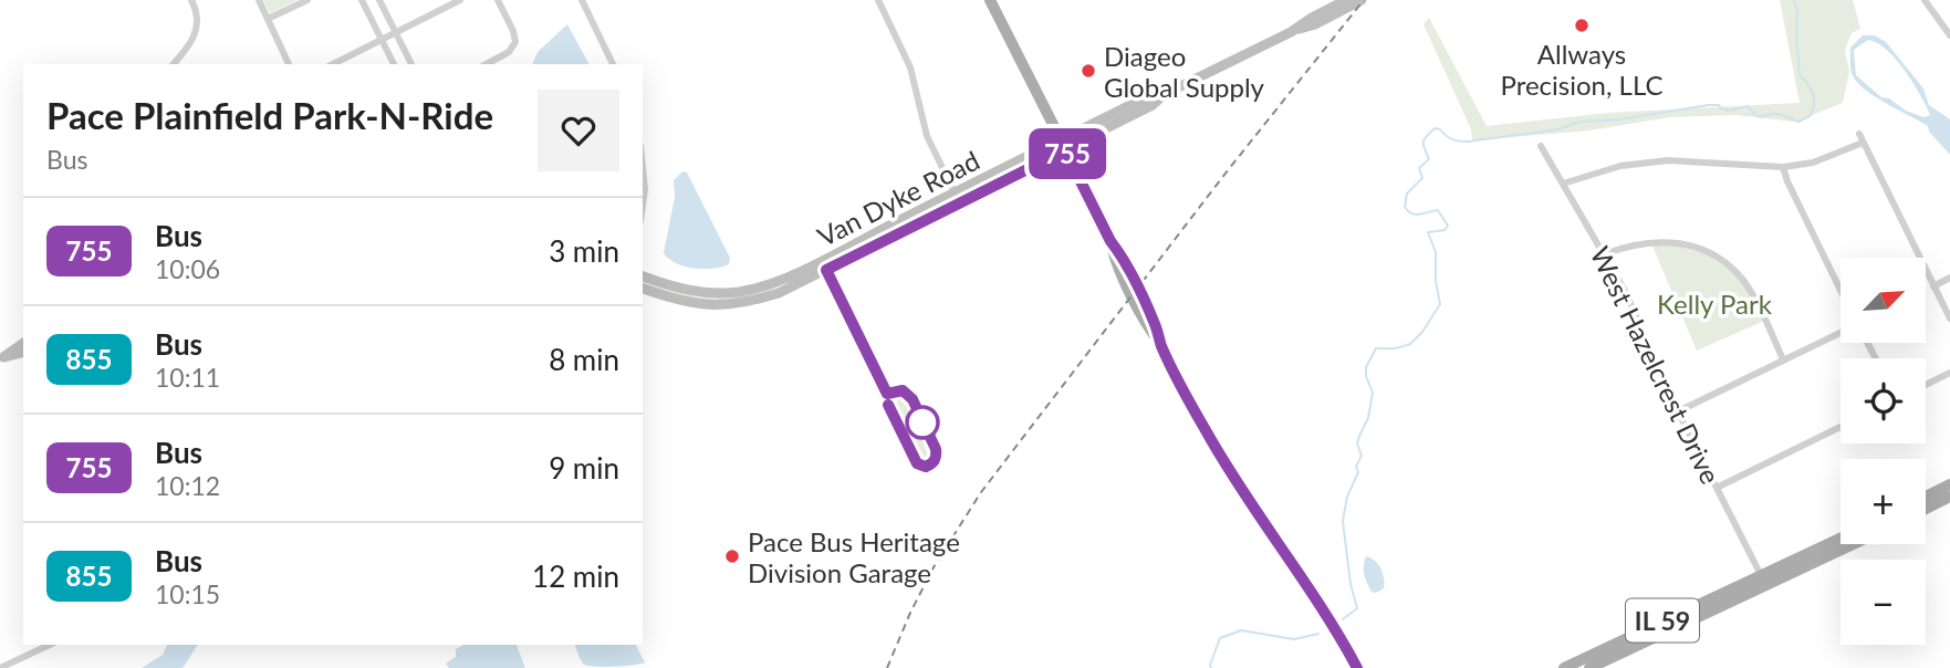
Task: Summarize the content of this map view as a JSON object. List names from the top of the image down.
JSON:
{
  "streets": {
    "main road": ["IL 59"],
    "street": ["Van Dyke Road", "West Hazelcrest Drive"]
  },
  "crossings": [
    ["West Hazelcrest Drive", "IL 59"]
  ],
  "parks": ["Kelly Park"],
  "places": ["Allways Precision, LLC", "Diageo Global Supply", "Pace Bus Heritage Division Garage"],
  "lines": ["bus line 755"],
  "north": "top right",
  "page": {
    "on_map": "755",
    "heading": ["Pace Plainfield Park-N-Ride", "Bus"],
    "list": [
      {
        "mark": "755",
        "name": "Bus",
        "note": "10:06",
        "value": "3 min"
      },
      {
        "mark": "855",
        "name": "Bus",
        "note": "10:11",
        "value": "8 min"
      },
      {
        "mark": "755",
        "name": "Bus",
        "note": "10:12",
        "value": "9 min"
      },
      {
        "mark": "855",
        "name": "Bus",
        "note": "10:15",
        "value": "12 min"
      }
    ],
    "map_buttons": ["+", "−"]
  }
}
